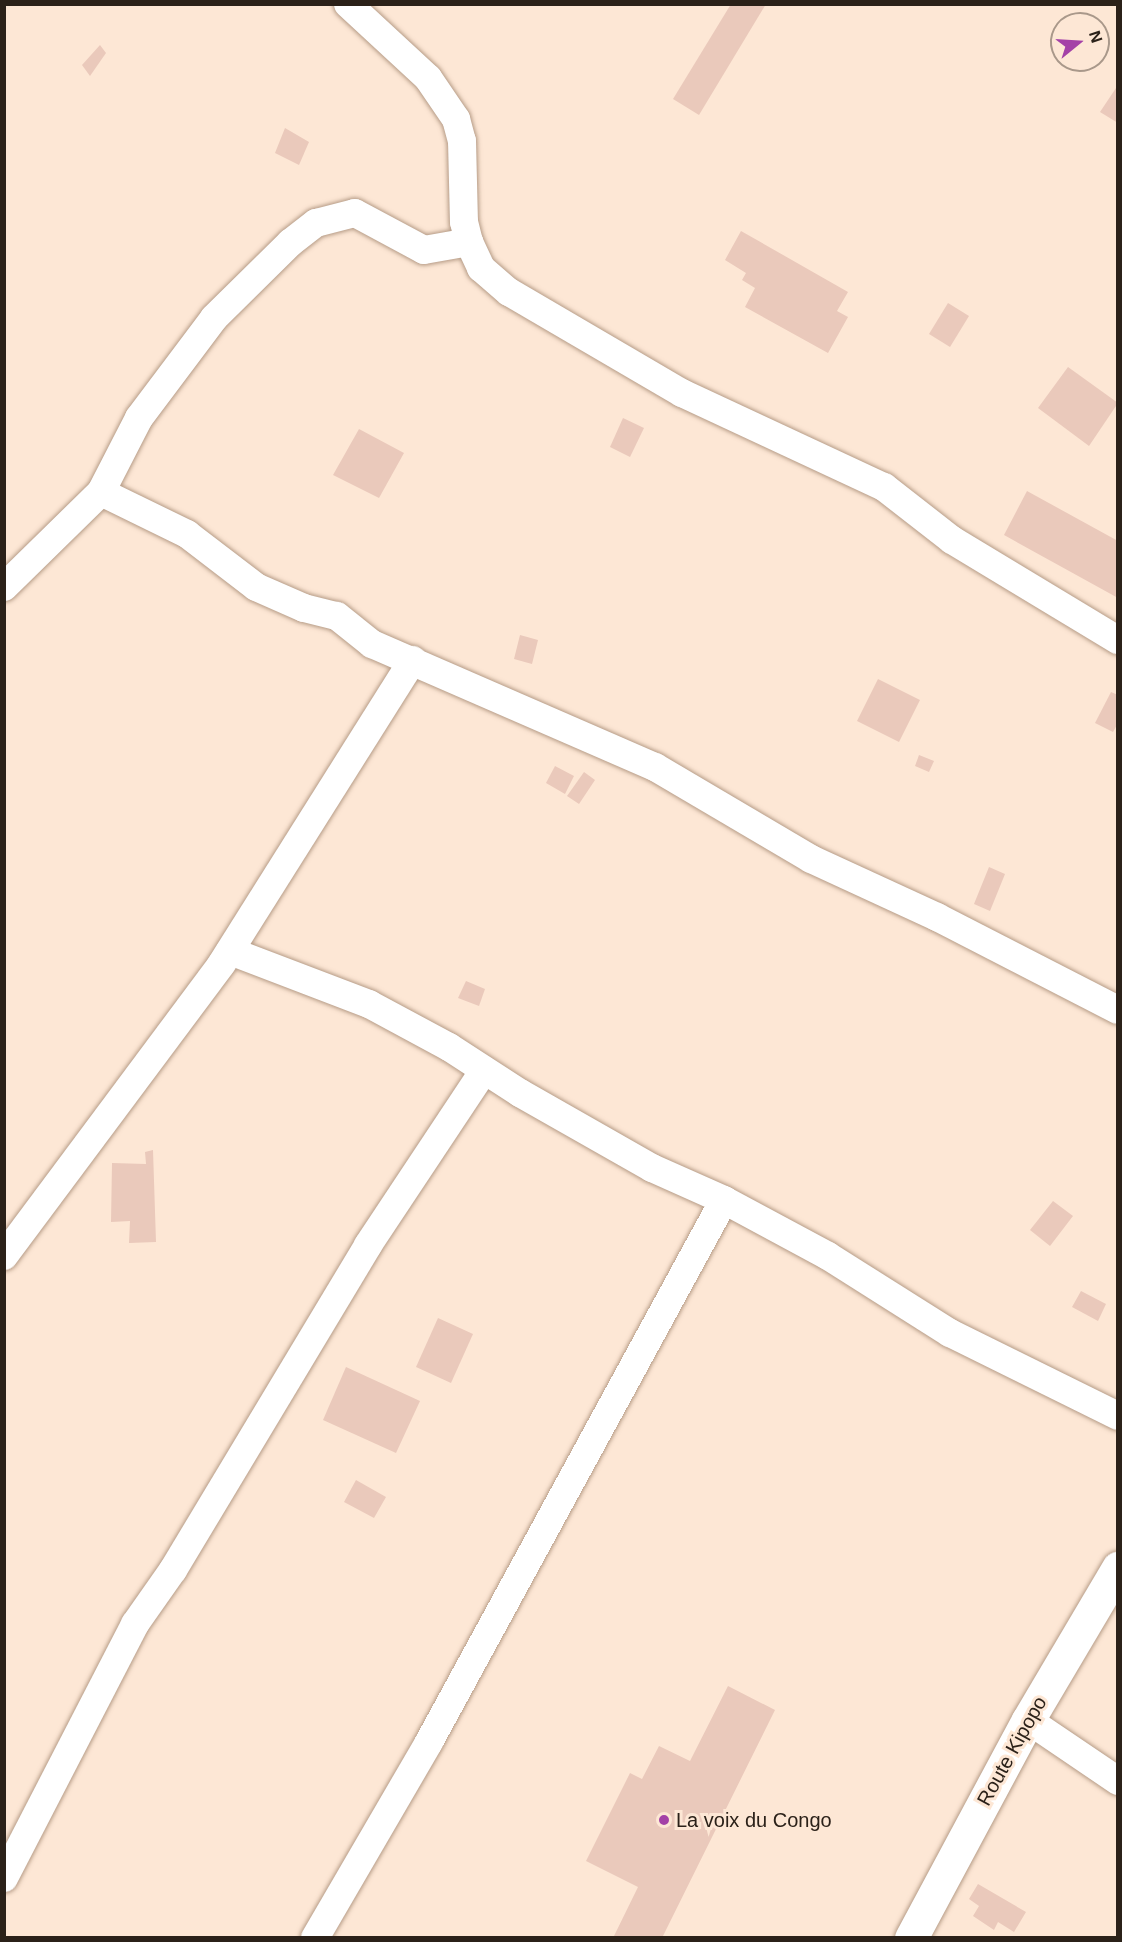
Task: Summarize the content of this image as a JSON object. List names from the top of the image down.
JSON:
{
  "streets": {
    "main road": ["Route Kipopo"]
  },
  "places": ["La voix du Congo"],
  "north": "right"
}
